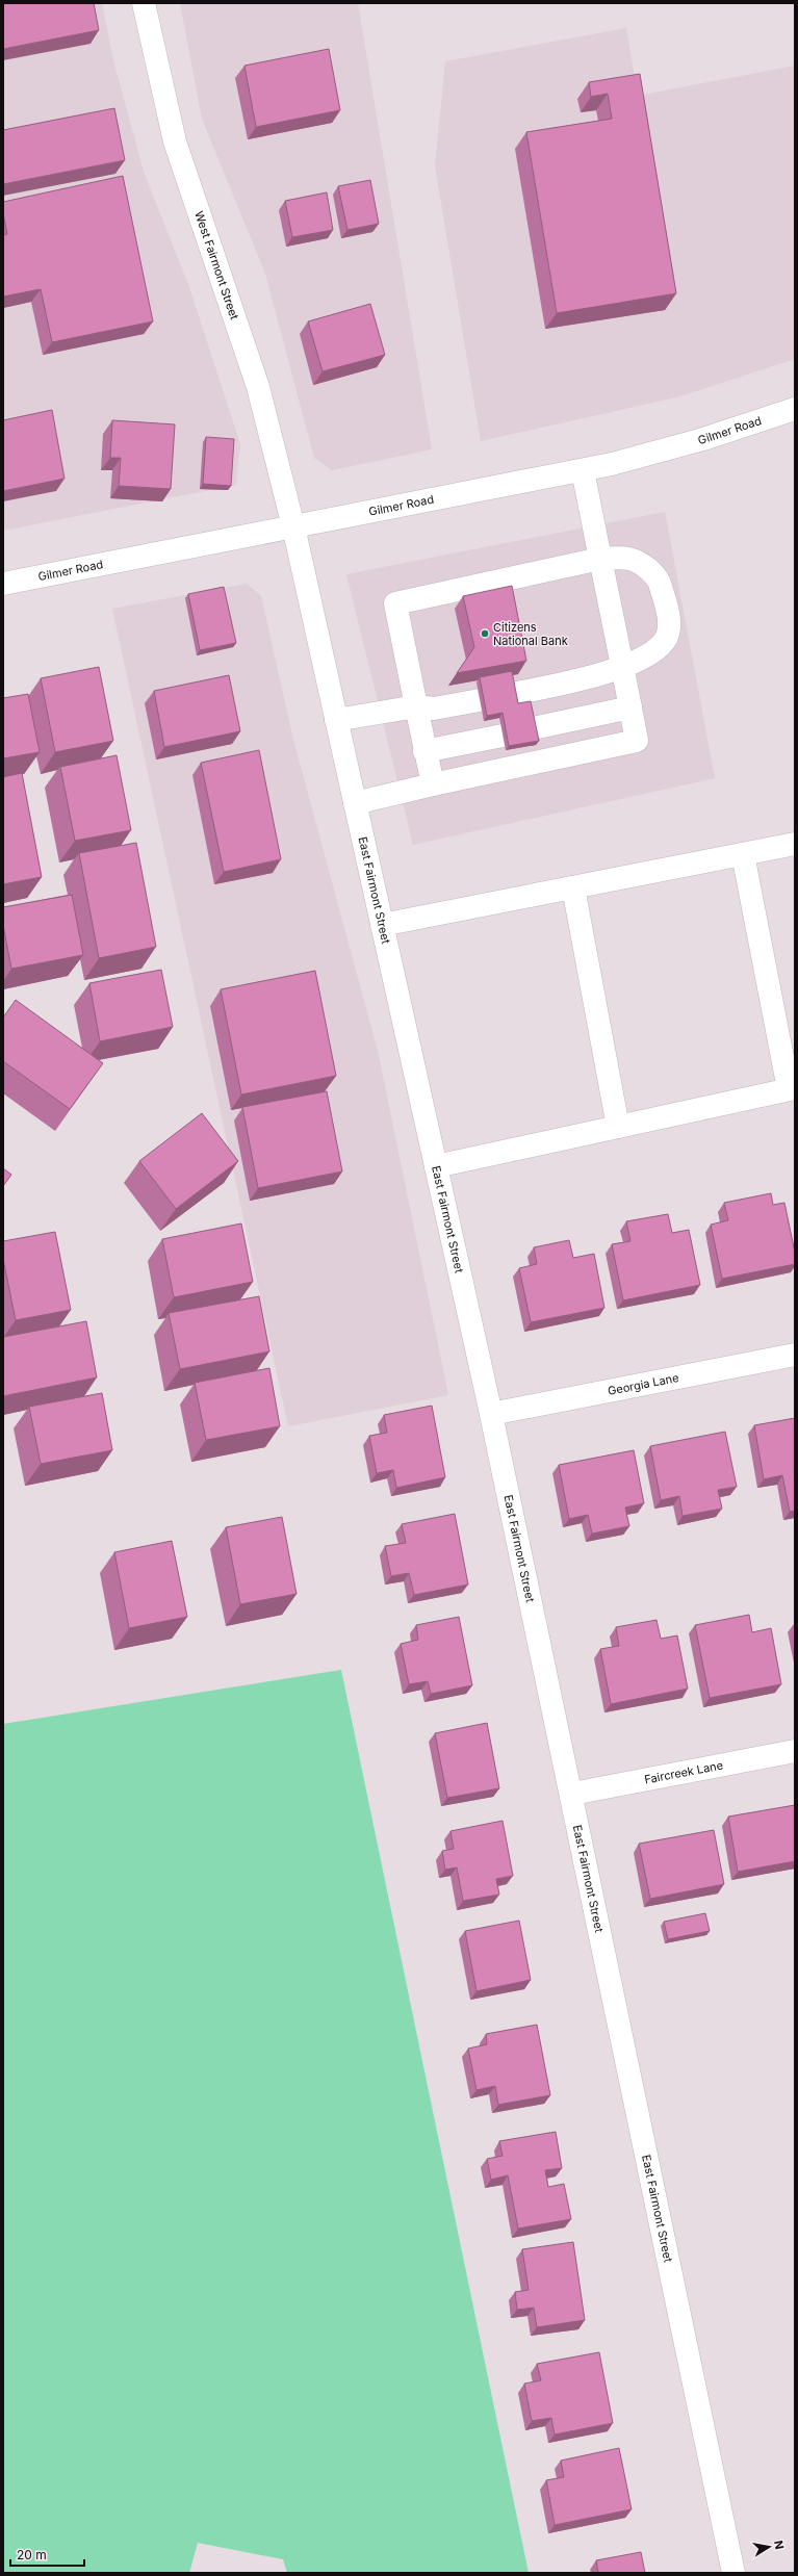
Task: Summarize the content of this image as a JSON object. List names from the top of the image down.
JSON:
{
  "streets": {
    "street": [
      "West Fairmont Street",
      "Gilmer Road",
      "East Fairmont Street",
      "Georgia Lane",
      "Faircreek Lane"
    ]
  },
  "crossings": [
    ["West Fairmont Street", "Gilmer Road"],
    ["West Fairmont Street", "East Fairmont Street"],
    ["Gilmer Road", "East Fairmont Street"],
    ["East Fairmont Street", "Georgia Lane"],
    ["East Fairmont Street", "Faircreek Lane"]
  ],
  "places": ["Citizens National Bank"],
  "scale_bar": "20 m",
  "north": "right"
}
